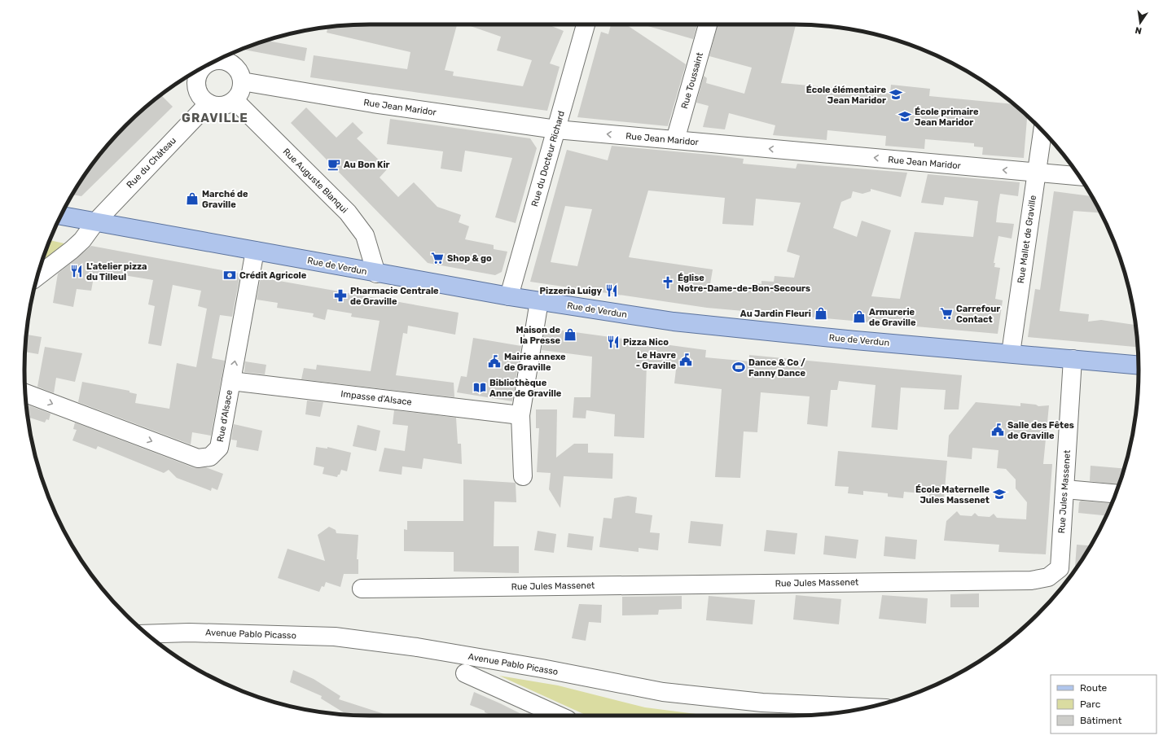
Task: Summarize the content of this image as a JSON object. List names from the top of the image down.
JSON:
{
  "streets": {
    "main road": ["Rue de Verdun"],
    "street": [
      "Rue Toussaint",
      "Rue Jean Maridor",
      "Rue du Docteur Richard",
      "Rue du Château",
      "Rue Auguste Blanqui",
      "Rue Mallet de Graville",
      "Impasse d'Alsace",
      "Rue d'Alsace",
      "Rue Jules Massenet",
      "Avenue Pablo Picasso"
    ]
  },
  "crossings": [
    ["Rue Toussaint", "Rue Jean Maridor"],
    ["Rue Jean Maridor", "Rue du Docteur Richard"],
    ["Rue Jean Maridor", "Rue Mallet de Graville"],
    ["Rue du Docteur Richard", "Rue de Verdun"],
    ["Rue du Château", "Rue de Verdun"],
    ["Rue Auguste Blanqui", "Rue de Verdun"],
    ["Rue Mallet de Graville", "Rue de Verdun"],
    ["Rue de Verdun", "Rue d'Alsace"],
    ["Rue de Verdun", "Rue Jules Massenet"],
    ["Impasse d'Alsace", "Rue d'Alsace"]
  ],
  "one_way": ["Rue Jean Maridor"],
  "districts": ["GRAVILLE"],
  "places": {
    "school or university": ["École élémentaire Jean Maridor", "École primaire Jean Maridor", "École Maternelle Jules Massenet"],
    "cafe": ["Au Bon Kir"],
    "shop": [
      "Marché de Graville",
      "Au Jardin Fleuri",
      "Armurerie de Graville",
      "Maison de la Presse"
    ],
    "supermarket": ["Shop & go", "Carrefour Contact"],
    "restaurant": ["L'atelier pizza du Tilleul", "Pizzeria Luigy", "Pizza Nico"],
    "bank": ["Crédit Agricole"],
    "church": ["Église Notre-Dame-de-Bon-Secours"],
    "pharmacy": ["Pharmacie Centrale de Graville"],
    "public building": ["Le Havre - Graville", "Mairie annexe de Graville", "Salle des Fêtes de Graville"],
    "sports": ["Dance & Co / Fanny Dance"],
    "library": ["Bibliothèque Anne de Graville"]
  },
  "legend": ["Route", "Parc", "Bâtiment"],
  "north": "bottom"
}
